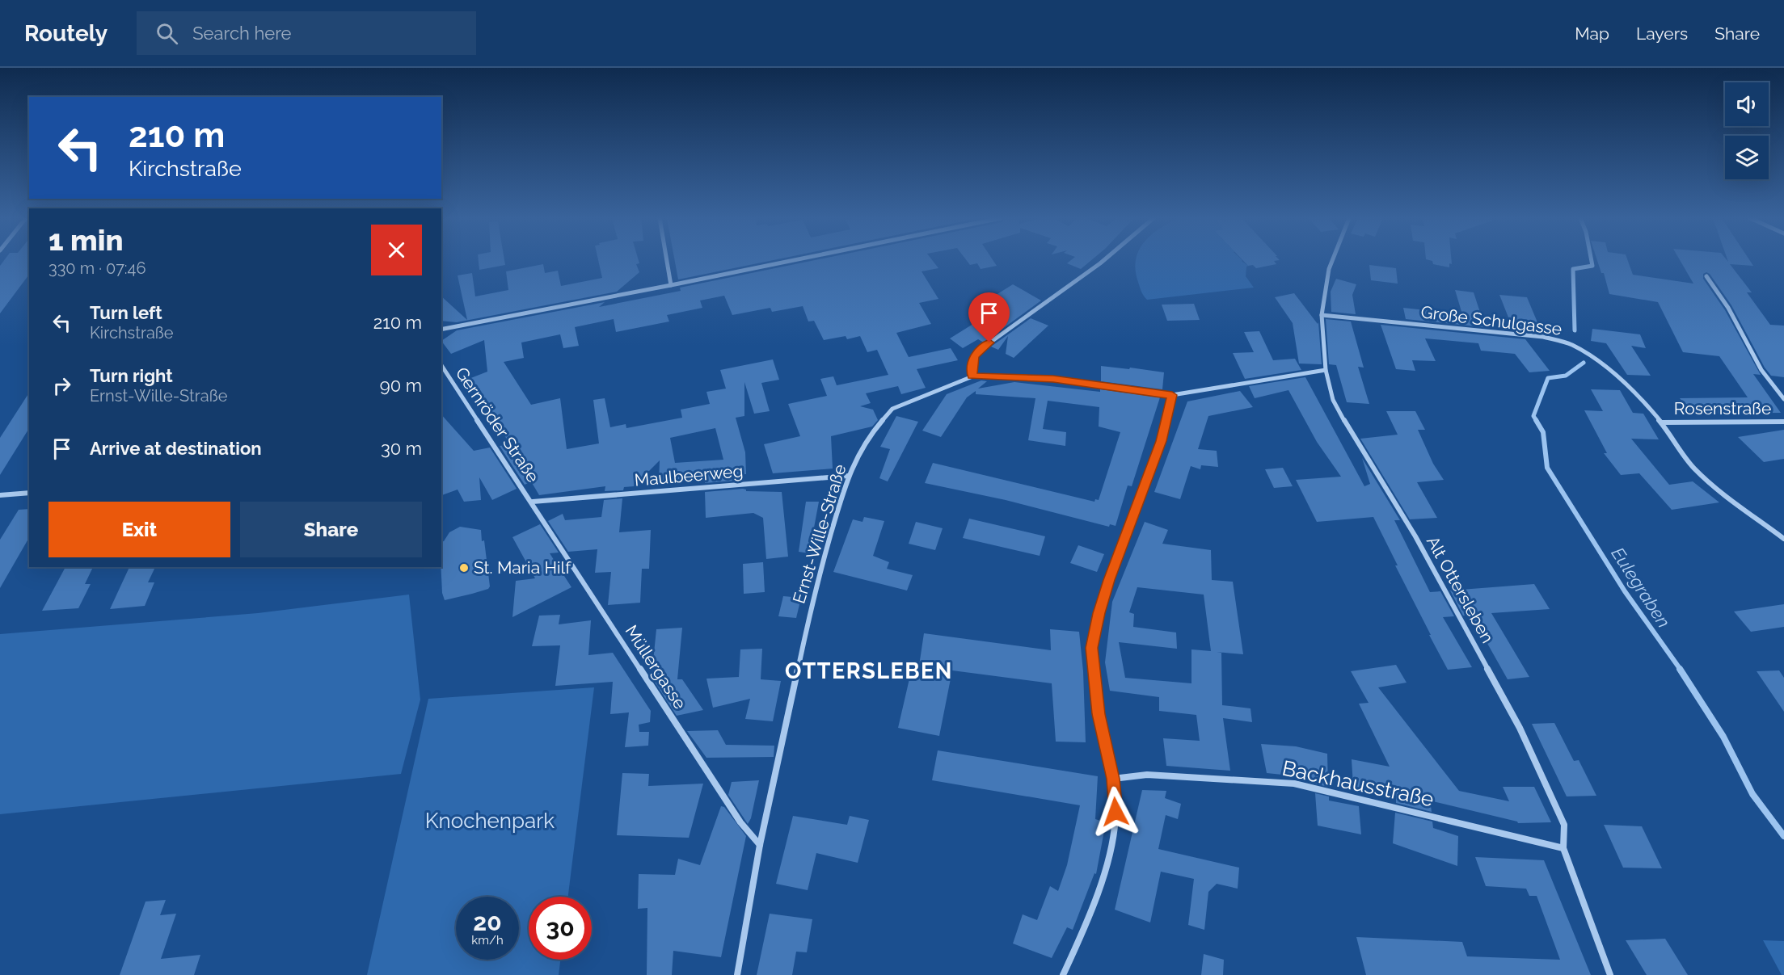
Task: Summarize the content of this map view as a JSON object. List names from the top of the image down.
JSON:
{
  "streets": {
    "street": [
      "Große Schulgasse",
      "Rosenstraße",
      "Gernröder Straße",
      "Maulbeerweg",
      "Ernst-Wille-Straße",
      "Alt Ottersleben",
      "Müllergasse",
      "Backhausstraße"
    ]
  },
  "crossings": [
    ["Große Schulgasse", "Rosenstraße"],
    ["Große Schulgasse", "Alt Ottersleben"],
    ["Gernröder Straße", "Maulbeerweg"],
    ["Gernröder Straße", "Müllergasse"],
    ["Maulbeerweg", "Ernst-Wille-Straße"],
    ["Maulbeerweg", "Müllergasse"],
    ["Ernst-Wille-Straße", "Müllergasse"],
    ["Alt Ottersleben", "Backhausstraße"]
  ],
  "districts": ["OTTERSLEBEN"],
  "water": ["Eulegraben"],
  "parks": ["Knochenpark"],
  "places": ["St. Maria Hilf"],
  "page": {
    "header": "Routely",
    "search": "Search here",
    "nav": ["Map", "Layers", "Share"],
    "turn": ["210 m", "Kirchstraße"],
    "heading": ["1 min", "330 m · 07:46"],
    "list": [
      {
        "name": "Turn left",
        "note": "Kirchstraße",
        "value": "210 m"
      },
      {
        "name": "Turn right",
        "note": "Ernst-Wille-Straße",
        "value": "90 m"
      },
      {
        "name": "Arrive at destination",
        "value": "30 m"
      }
    ],
    "buttons": ["Exit", "Share"],
    "speed": "20 km/h",
    "limit": "30"
  }
}
